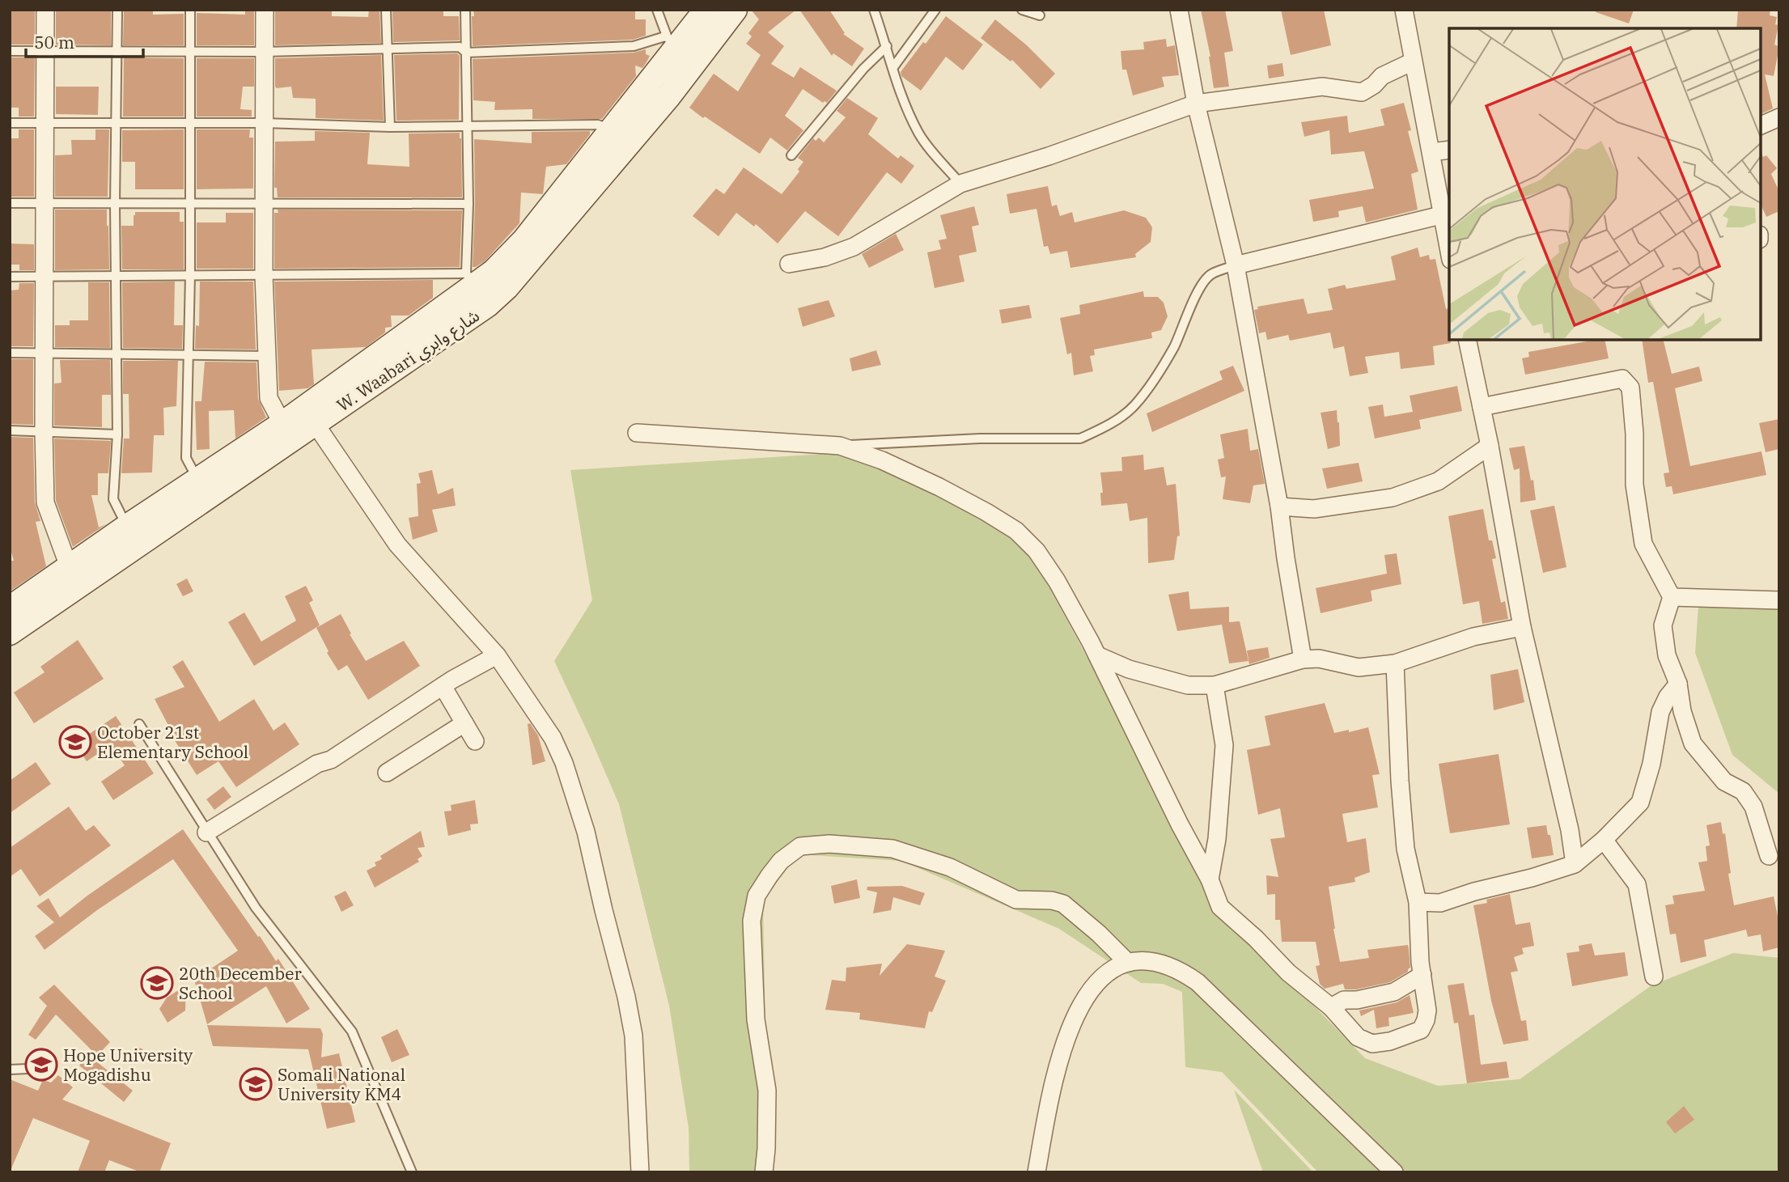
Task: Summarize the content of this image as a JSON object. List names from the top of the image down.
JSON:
{
  "streets": {
    "main road": ["W. Waabari شارع وابري"]
  },
  "places": {
    "school or university": [
      "October 21st Elementary School",
      "20th December School",
      "Hope University Mogadishu",
      "Somali National University KM4"
    ]
  },
  "scale_bar": "50 m"
}
